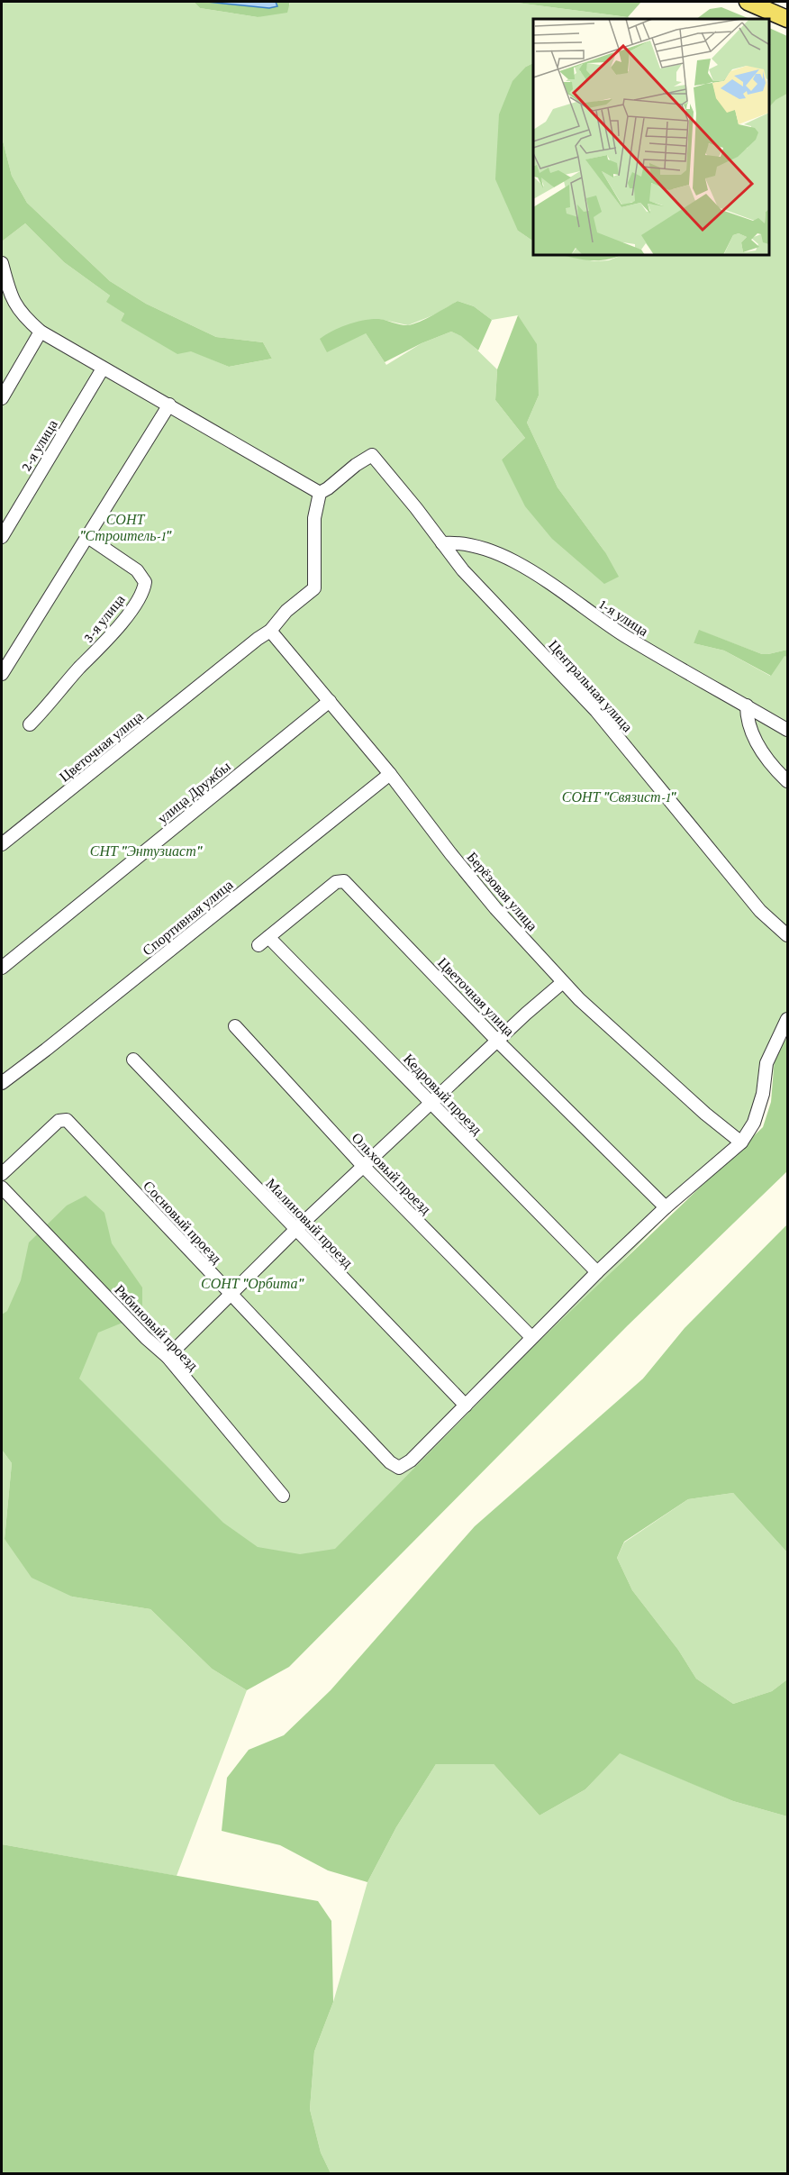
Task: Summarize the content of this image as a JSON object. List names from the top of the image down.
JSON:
{
  "streets": {
    "street": [
      "2-я улица",
      "1-я улица",
      "3-я улица",
      "Центральная улица",
      "Цветочная улица",
      "улица Дружбы",
      "Берёзовая улица",
      "Спортивная улица",
      "Кедровый проезд",
      "Ольховый проезд",
      "Сосновый проезд",
      "Малиновый проезд",
      "Рябиновый проезд"
    ]
  },
  "crossings": [
    ["1-я улица", "Центральная улица"],
    ["Центральная улица", "Цветочная улица"],
    ["Цветочная улица", "Берёзовая улица"],
    ["Цветочная улица", "Кедровый проезд"],
    ["улица Дружбы", "Берёзовая улица"],
    ["Берёзовая улица", "Спортивная улица"],
    ["Сосновый проезд", "Малиновый проезд"]
  ],
  "parks": [
    "СОНТ \"Строитель-1\"",
    "СОНТ \"Связист-1\"",
    "СНТ \"Энтузиаст\"",
    "СОНТ \"Орбита\""
  ]
}
